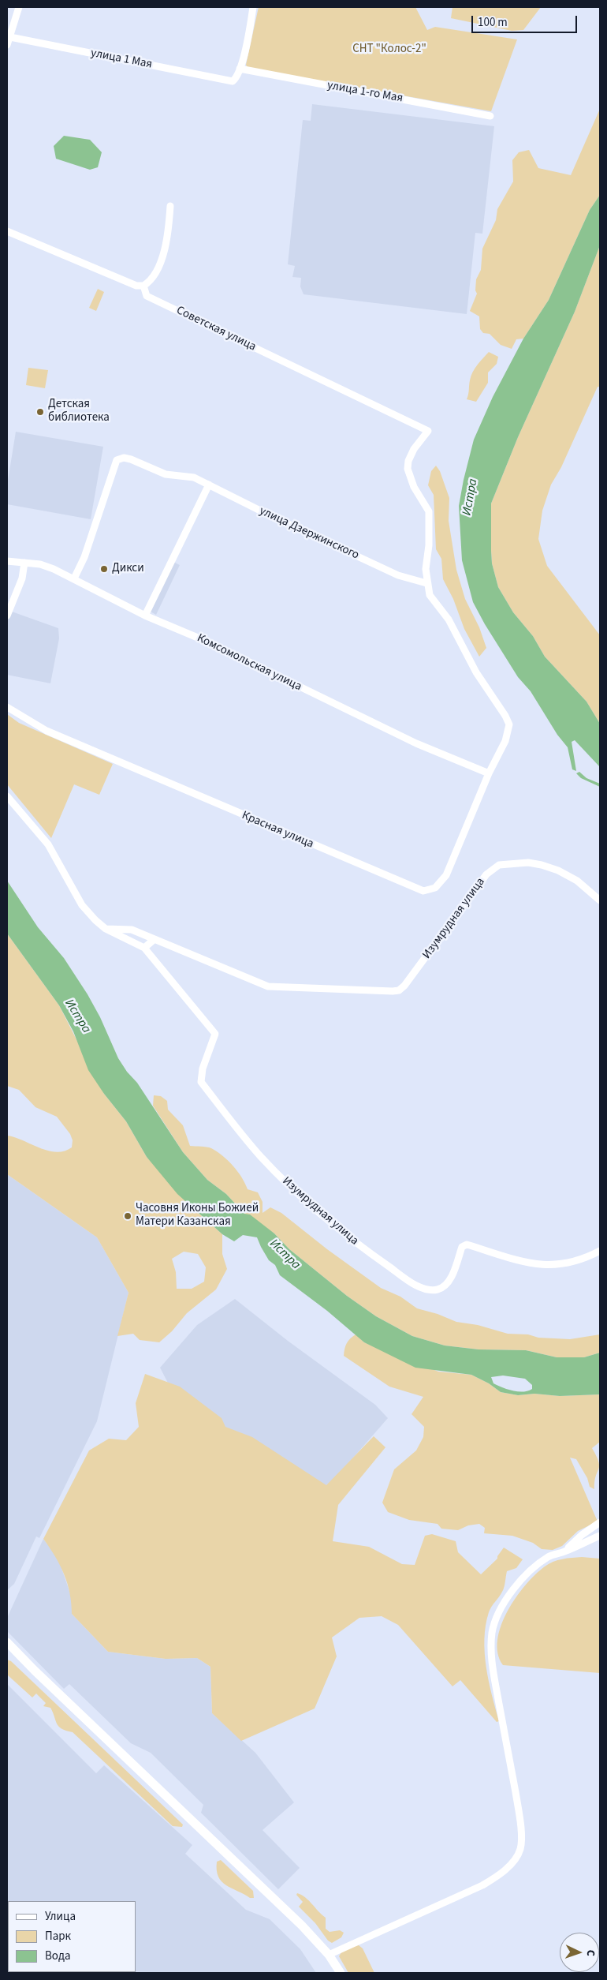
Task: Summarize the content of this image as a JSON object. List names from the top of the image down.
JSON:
{
  "streets": {
    "street": [
      "улица 1 Мая",
      "улица 1-го Мая",
      "Советская улица",
      "улица Дзержинского",
      "Комсомольская улица",
      "Красная улица",
      "Изумрудная улица"
    ]
  },
  "crossings": [
    ["улица 1 Мая", "улица 1-го Мая"],
    ["Советская улица", "улица Дзержинского"],
    ["Советская улица", "Красная улица"],
    ["улица Дзержинского", "Комсомольская улица"],
    ["улица Дзержинского", "Красная улица"],
    ["Комсомольская улица", "Красная улица"]
  ],
  "water": ["Истра"],
  "parks": ["СНТ \"Колос-2\""],
  "places": ["Детская библиотека", "Дикси", "Часовня Иконы Божией Матери Казанская"],
  "legend": ["Улица", "Парк", "Вода"],
  "scale_bar": "100 m",
  "north": "right"
}
